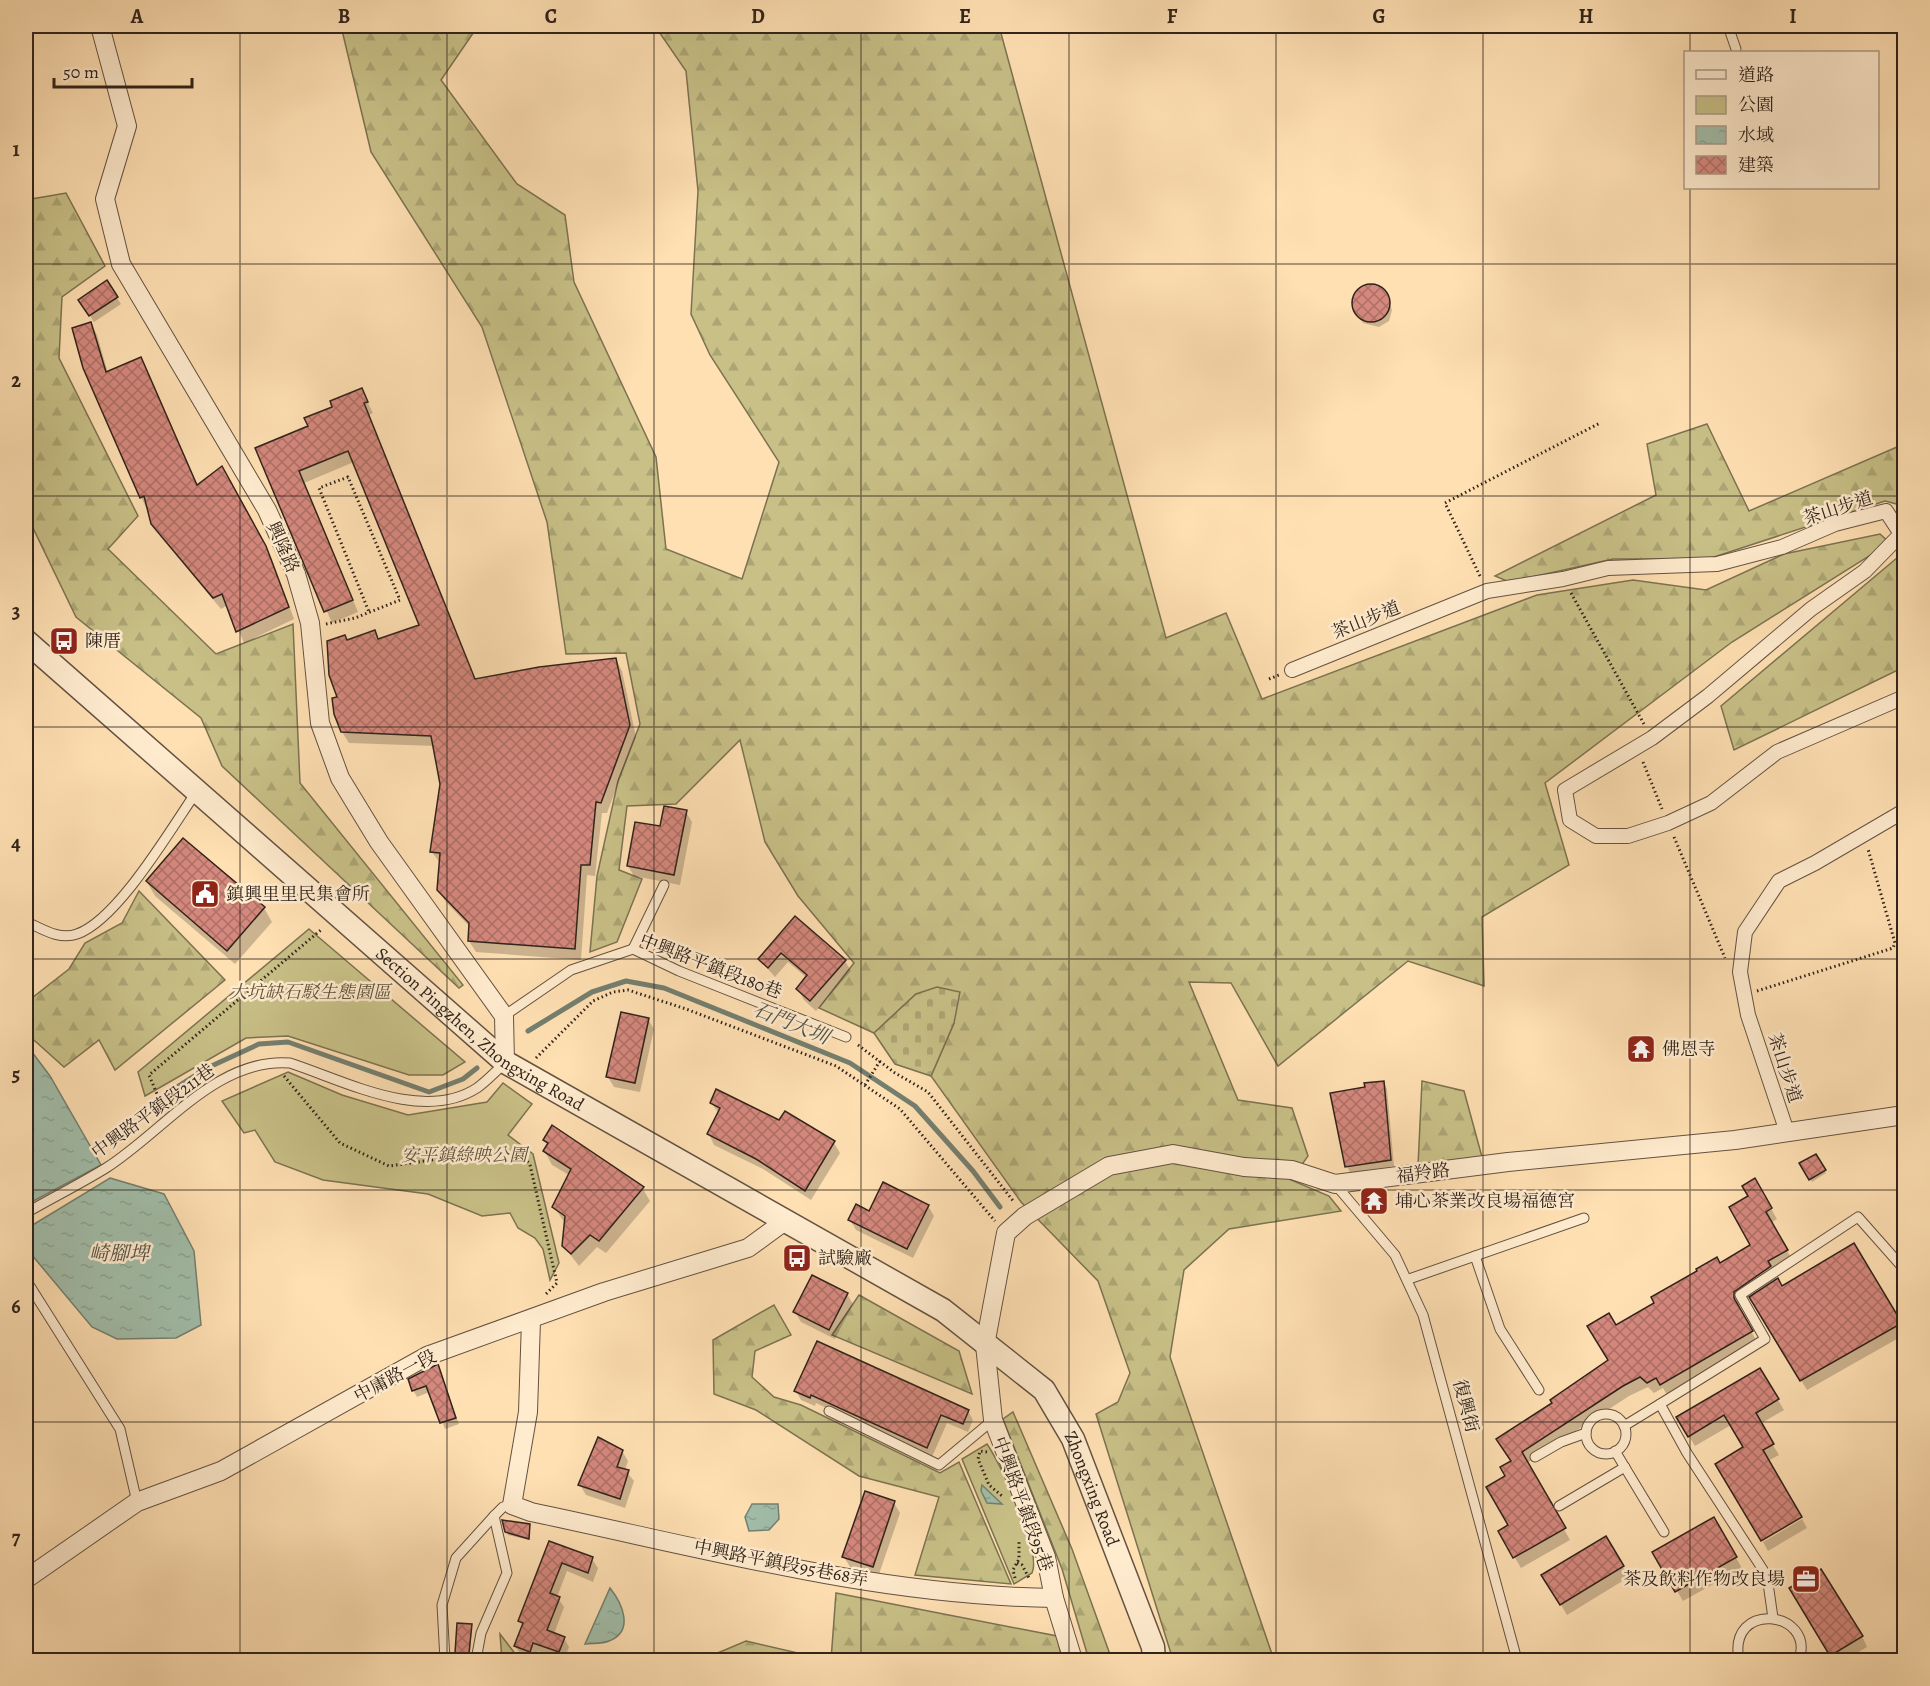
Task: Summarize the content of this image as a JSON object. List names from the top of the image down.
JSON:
{
  "streets": {
    "street": [
      "茶山步道",
      "興隆路",
      "Section Pingzhen, Zhongxing Road",
      "福羚路",
      "中庸路一段",
      "Zhongxing Road",
      "中興路平鎮段95巷",
      "中興路平鎮段95巷68弄"
    ],
    "lane": ["中興路平鎮段180巷", "中興路平鎮段211巷", "復興街"]
  },
  "crossings": [
    ["茶山步道", "福羚路"],
    ["興隆路", "中興路平鎮段180巷"],
    ["Section Pingzhen, Zhongxing Road", "中興路平鎮段211巷"],
    ["Section Pingzhen, Zhongxing Road", "中庸路一段"],
    ["Section Pingzhen, Zhongxing Road", "Zhongxing Road"],
    ["Section Pingzhen, Zhongxing Road", "中興路平鎮段95巷"],
    ["福羚路", "復興街"],
    ["Zhongxing Road", "中興路平鎮段95巷"],
    ["中興路平鎮段95巷", "中興路平鎮段95巷68弄"]
  ],
  "water": ["石門大圳", "崎腳埤"],
  "parks": ["大坑缺石駁生態園區", "安平鎮綠映公園"],
  "places": {
    "bus stop": ["陳厝", "試驗廠"],
    "public building": ["鎮興里里民集會所"],
    "temple": ["佛恩寺", "埔心茶業改良場福德宮"],
    "office": ["茶及飲料作物改良場"]
  },
  "legend": [
    "道路",
    "公園",
    "水域",
    "建築"
  ],
  "scale_bar": "50 m",
  "grid": {
    "columns": [
      "A",
      "B",
      "C",
      "D",
      "E",
      "F",
      "G",
      "H",
      "I"
    ],
    "rows": [
      "1",
      "2",
      "3",
      "4",
      "5",
      "6",
      "7"
    ]
  }
}
